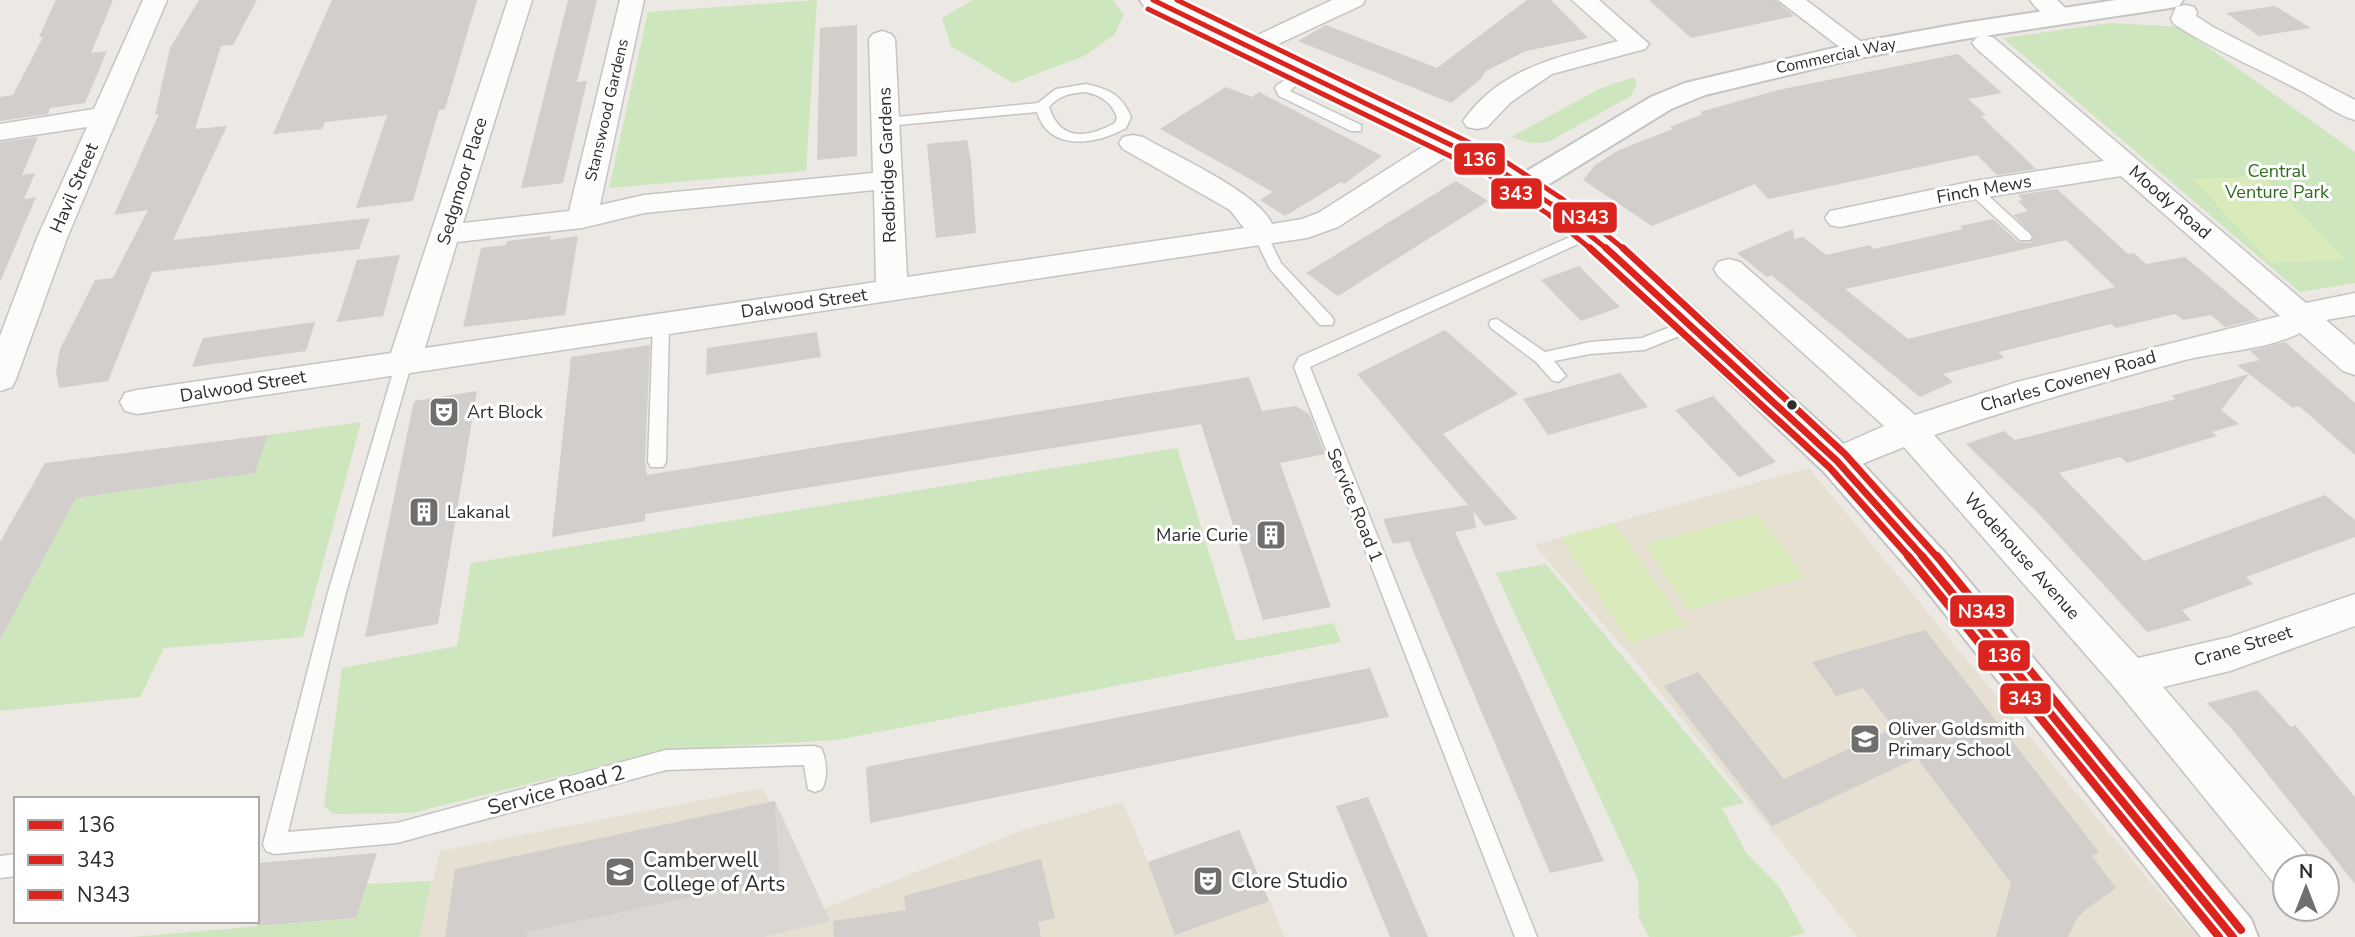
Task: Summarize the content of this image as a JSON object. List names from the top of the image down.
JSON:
{
  "streets": {
    "main road": ["Commercial Way"],
    "street": [
      "Stanswood Gardens",
      "Redbridge Gardens",
      "Sedgmoor Place",
      "Havil Street",
      "Finch Mews",
      "Moody Road",
      "Dalwood Street",
      "Charles Coveney Road",
      "Wodehouse Avenue",
      "Crane Street"
    ],
    "lane": ["Service Road 1", "Service Road 2"]
  },
  "crossings": [
    ["Redbridge Gardens", "Dalwood Street"],
    ["Sedgmoor Place", "Dalwood Street"],
    ["Sedgmoor Place", "Service Road 2"],
    ["Finch Mews", "Moody Road"],
    ["Moody Road", "Charles Coveney Road"],
    ["Dalwood Street", "Service Road 2"],
    ["Charles Coveney Road", "Wodehouse Avenue"],
    ["Wodehouse Avenue", "Crane Street"]
  ],
  "parks": ["Central Venture Park"],
  "places": {
    "theatre": ["Art Block", "Clore Studio"],
    "building": ["Lakanal", "Marie Curie"],
    "school or university": ["Oliver Goldsmith Primary School", "Camberwell College of Arts"]
  },
  "lines": ["transit line 136", "transit line N343", "transit line 343"],
  "legend": ["136", "343", "N343"],
  "north": "top"
}
